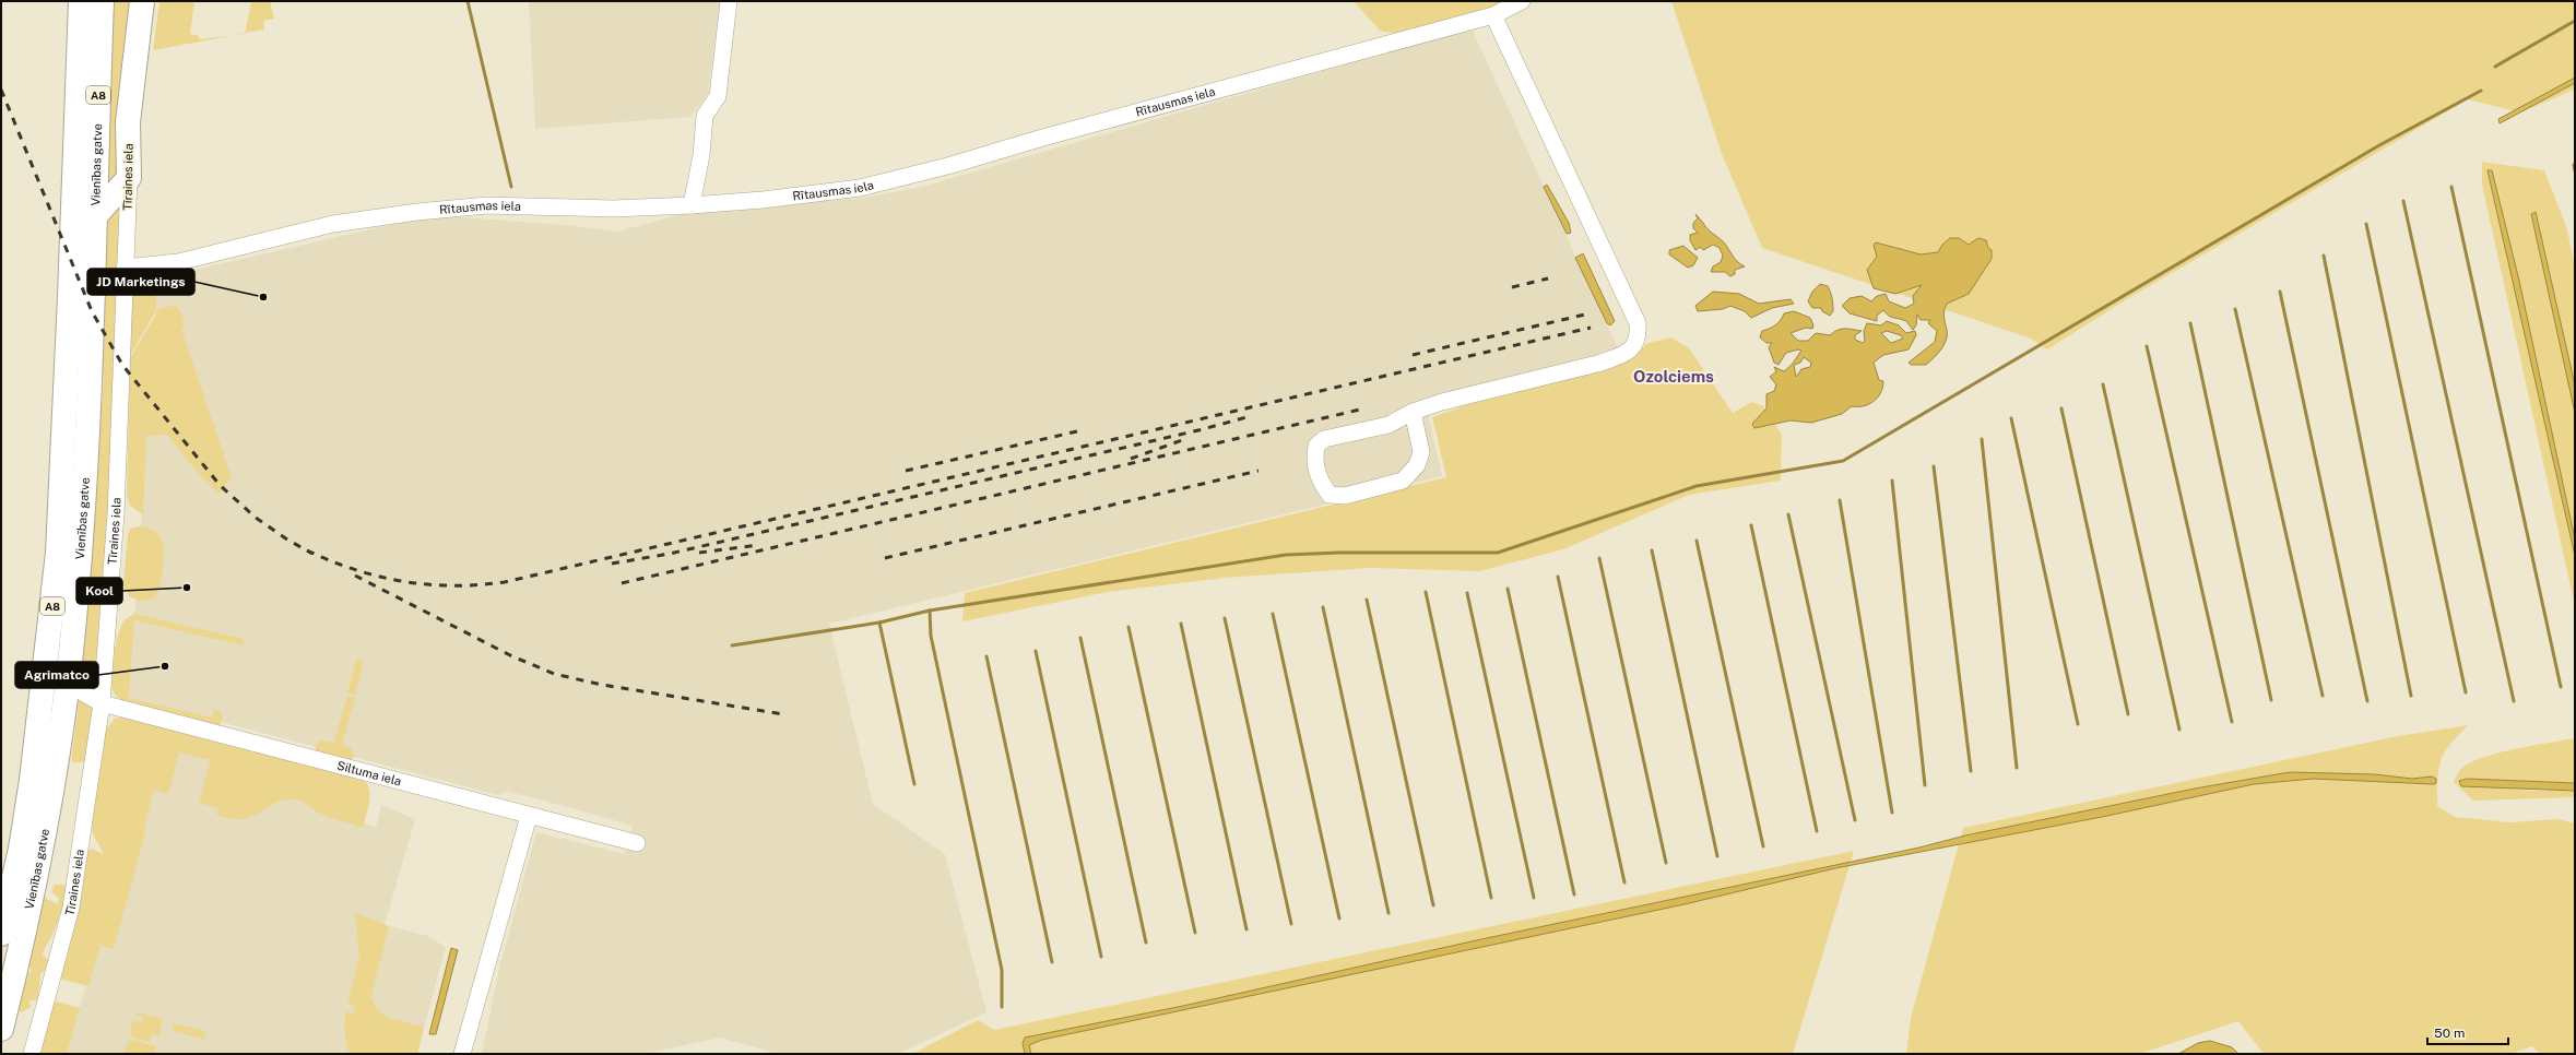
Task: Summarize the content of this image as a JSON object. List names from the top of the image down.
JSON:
{
  "streets": {
    "highway": ["A8", "Vienības gatve", "Tīraines iela"],
    "street": ["Rītausmas iela", "Siltuma iela"]
  },
  "crossings": [
    ["Rītausmas iela", "Tīraines iela"],
    ["Vienības gatve", "Siltuma iela"],
    ["Tīraines iela", "Siltuma iela"]
  ],
  "districts": ["Ozolciems"],
  "places": ["JD Marketings", "Kool", "Agrimatco"],
  "scale_bar": "50 m"
}
